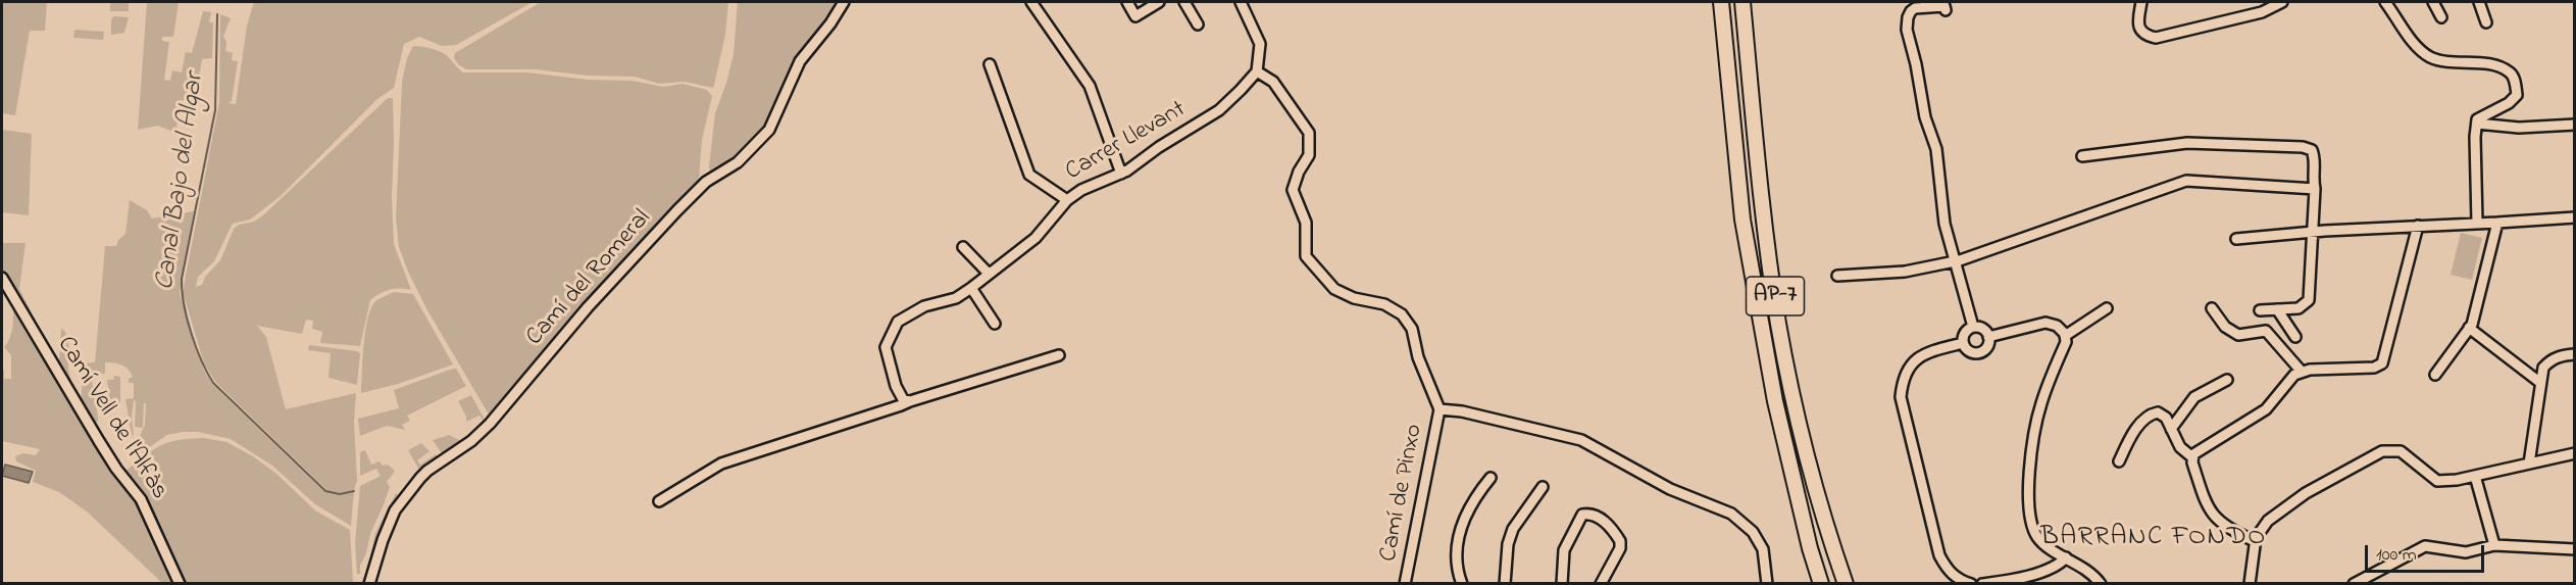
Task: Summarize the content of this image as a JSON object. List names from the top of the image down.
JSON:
{
  "streets": {
    "highway": ["AP-7"],
    "street": [
      "Carrer Llevant",
      "Camí del Romeral",
      "Camí Vell de l'Alfàs",
      "Camí de Pinxo"
    ]
  },
  "districts": ["BARRANC FONDO"],
  "water": ["Canal Bajo del Algar"],
  "scale_bar": "100 m"
}
